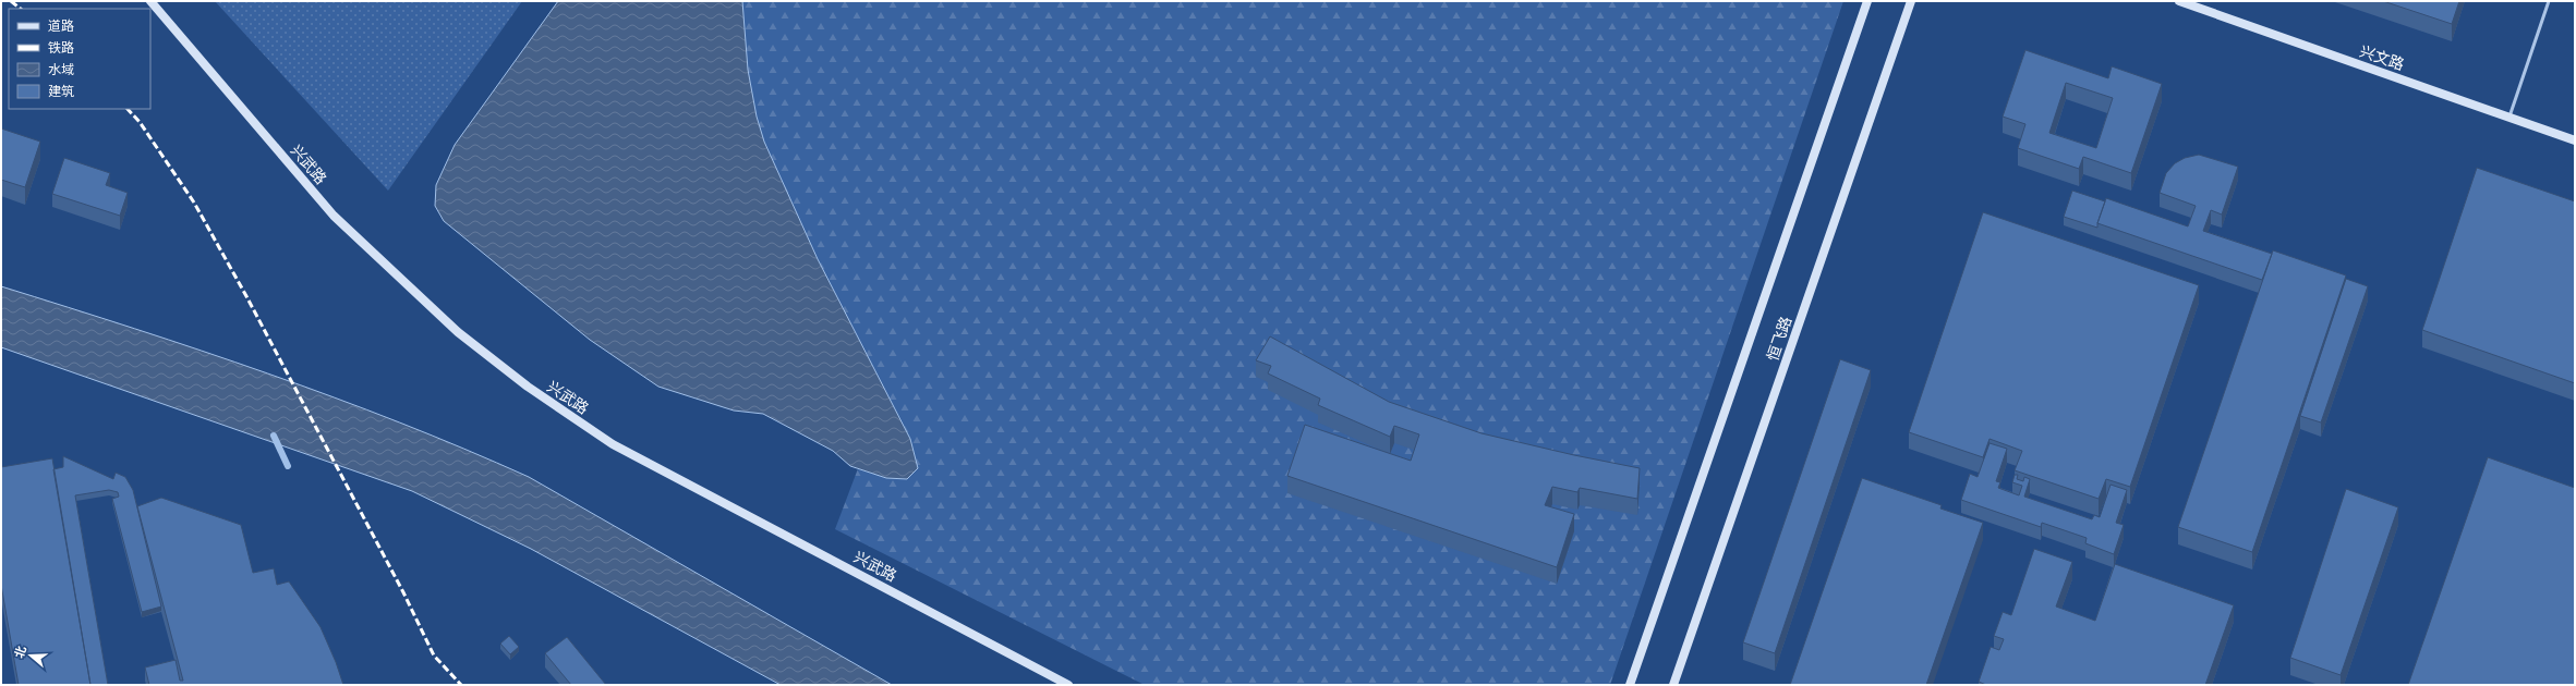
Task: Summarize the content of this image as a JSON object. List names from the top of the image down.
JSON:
{
  "streets": {
    "street": ["兴文路", "兴武路", "恒飞路"]
  },
  "legend": [
    "道路",
    "铁路",
    "水域",
    "建筑"
  ],
  "north": "left"
}
